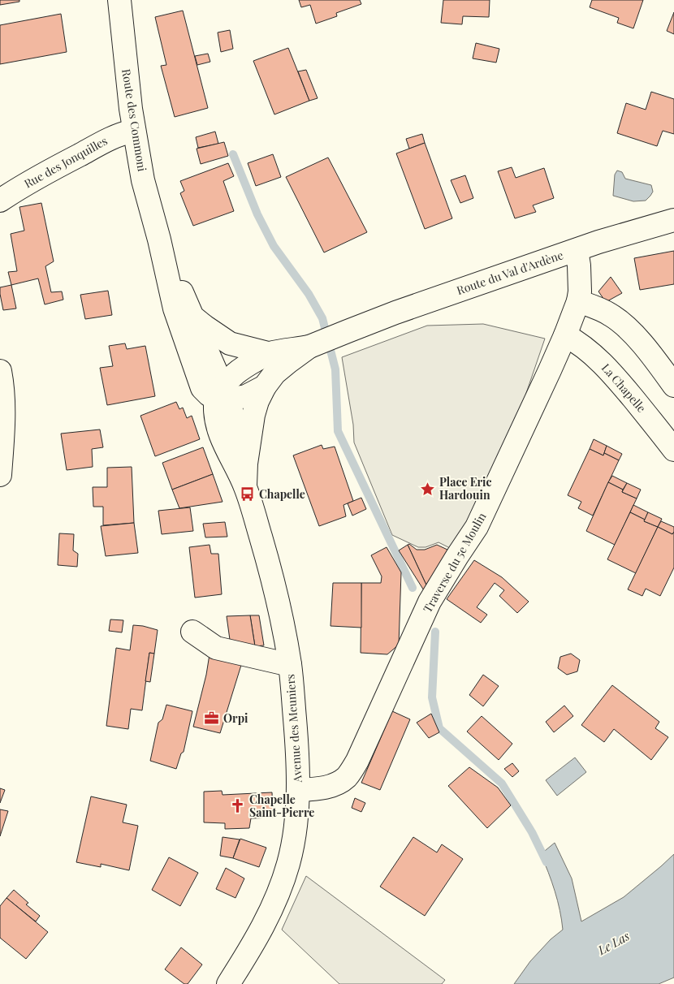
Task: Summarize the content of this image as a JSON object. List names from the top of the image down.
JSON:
{
  "streets": {
    "street": [
      "Route des Commoni",
      "Rue des Jonquilles",
      "Route du Val d'Ardène",
      "La Chapelle",
      "Traverse du 5e Moulin",
      "Avenue des Meuniers"
    ]
  },
  "crossings": [
    ["Route des Commoni", "Rue des Jonquilles"],
    ["Route des Commoni", "Avenue des Meuniers"],
    ["Route du Val d'Ardène", "Traverse du 5e Moulin"],
    ["La Chapelle", "Traverse du 5e Moulin"],
    ["Traverse du 5e Moulin", "Avenue des Meuniers"]
  ],
  "water": ["Le Las"],
  "places": {
    "place": ["Place Eric Hardouin"],
    "bus stop": ["Chapelle"],
    "office": ["Orpi"],
    "church": ["Chapelle Saint-Pierre"]
  }
}
